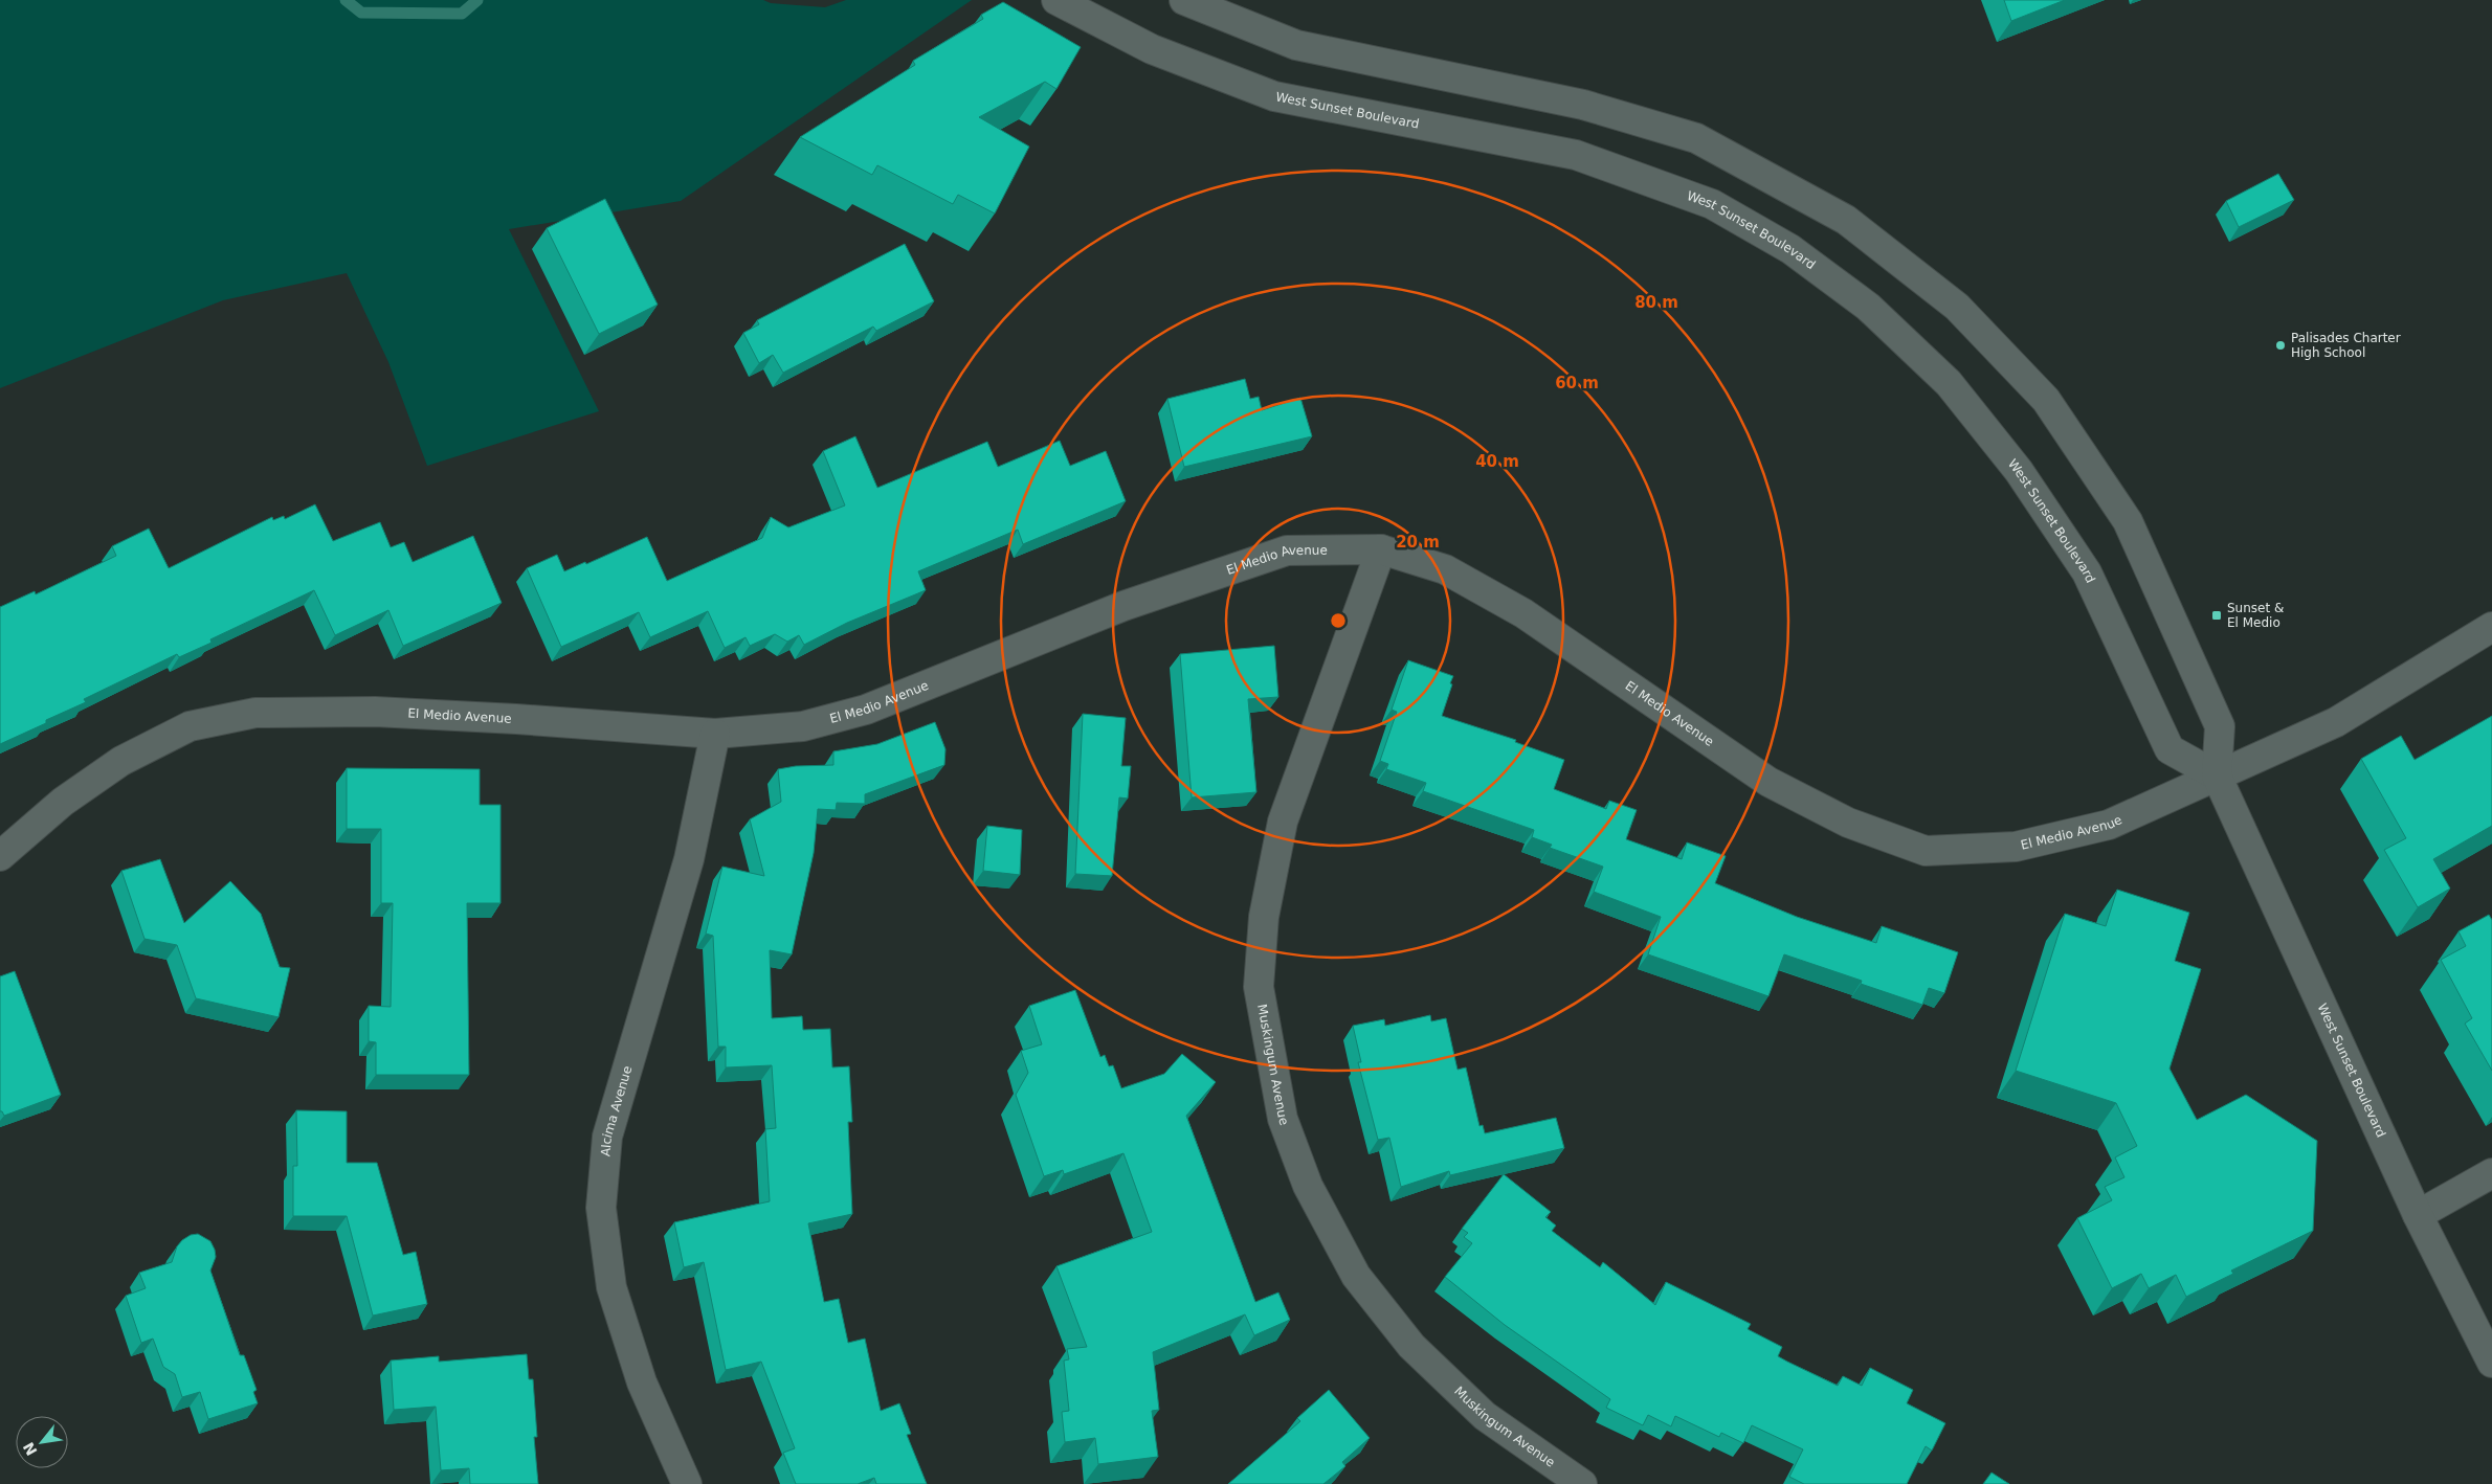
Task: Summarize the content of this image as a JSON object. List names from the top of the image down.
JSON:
{
  "streets": {
    "street": [
      "West Sunset Boulevard",
      "El Medio Avenue",
      "Muskingum Avenue",
      "Alcima Avenue"
    ]
  },
  "crossings": [
    ["West Sunset Boulevard", "El Medio Avenue"],
    ["El Medio Avenue", "Muskingum Avenue"],
    ["El Medio Avenue", "Alcima Avenue"]
  ],
  "places": {
    "other": ["Palisades Charter High School"],
    "transit": ["Sunset & El Medio"]
  },
  "north": "bottom left",
  "rings": [
    "80 m",
    "60 m",
    "40 m",
    "20 m"
  ]
}
